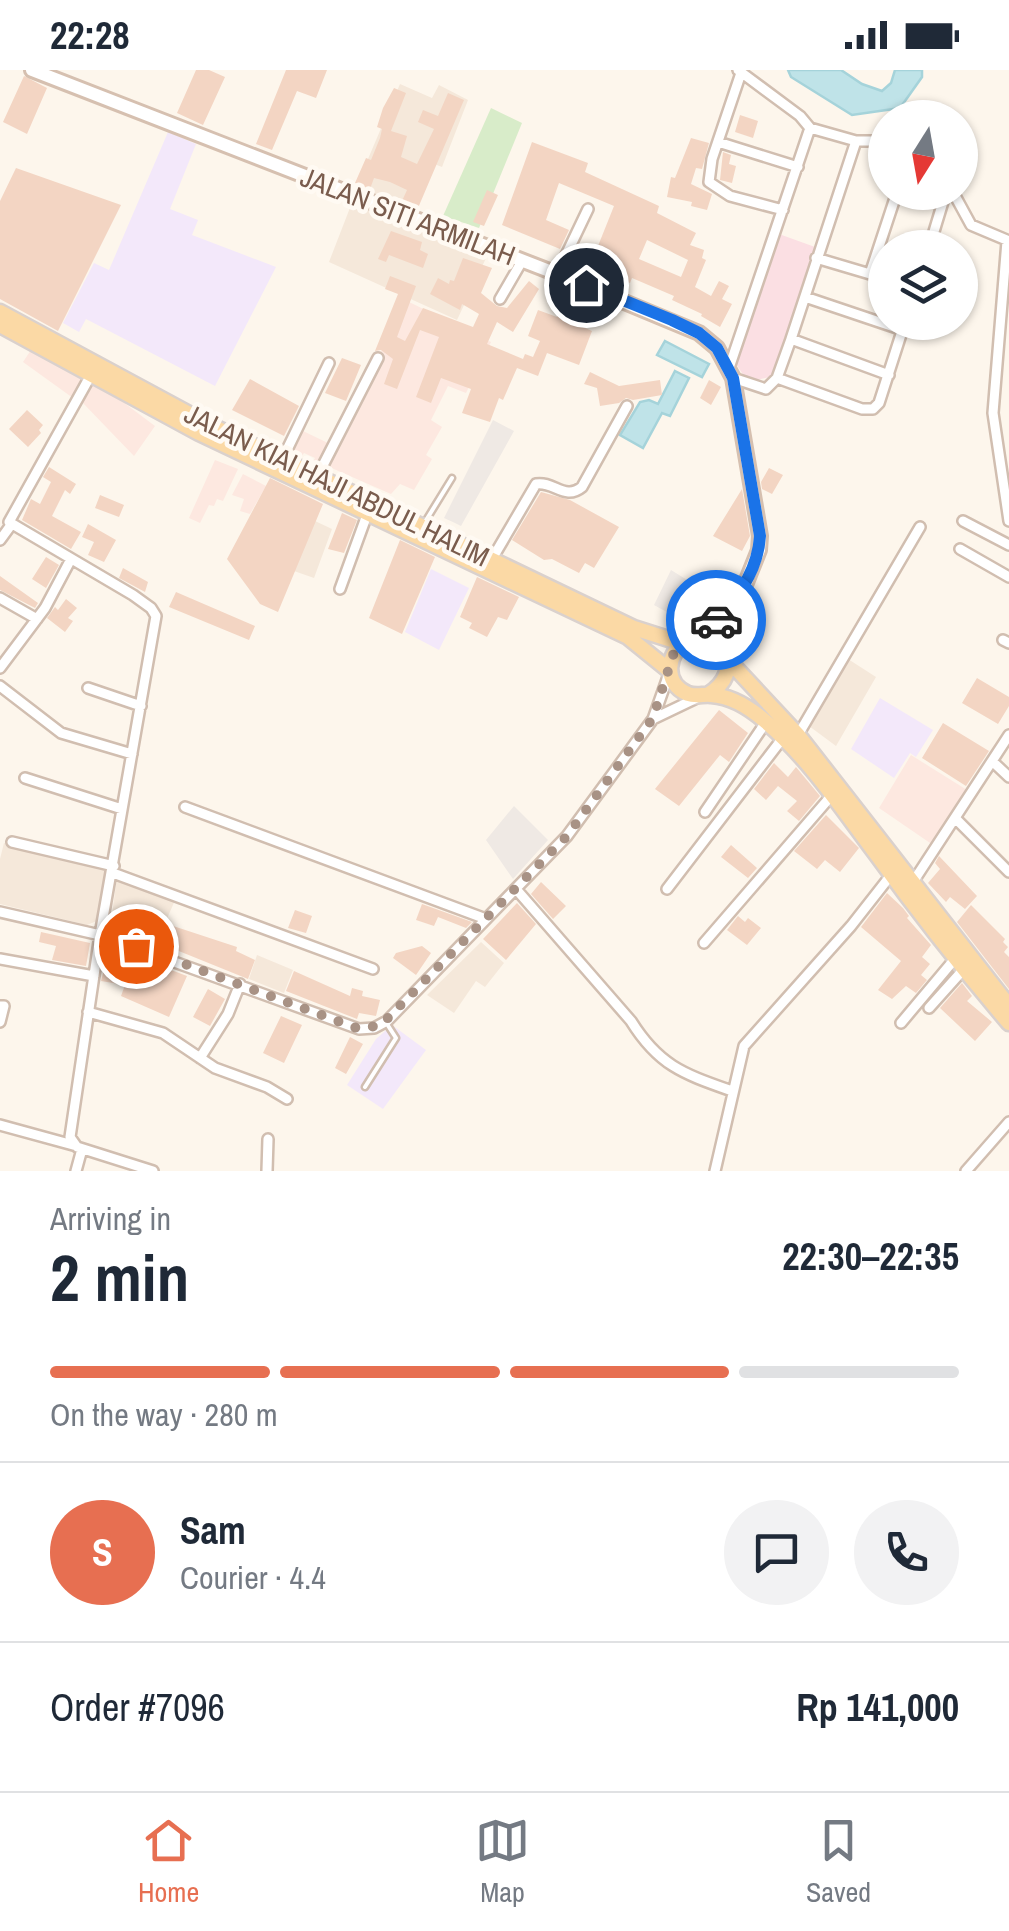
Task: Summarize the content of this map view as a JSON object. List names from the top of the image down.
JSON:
{
  "streets": {
    "main road": ["JALAN SITI ARMILAH", "JALAN KIAI HAJI ABDUL HALIM"]
  },
  "north": "bottom",
  "page": {
    "status": "22:28",
    "heading": ["2 min", "Arriving in", "22:30–22:35"],
    "panel": [
      "Sam",
      "Courier · 4.4",
      "Order #7096",
      "Rp 141,000"
    ],
    "bar": "On the way · 280 m",
    "round": "S",
    "tabs": ["Home", "Map", "Saved"]
  }
}
